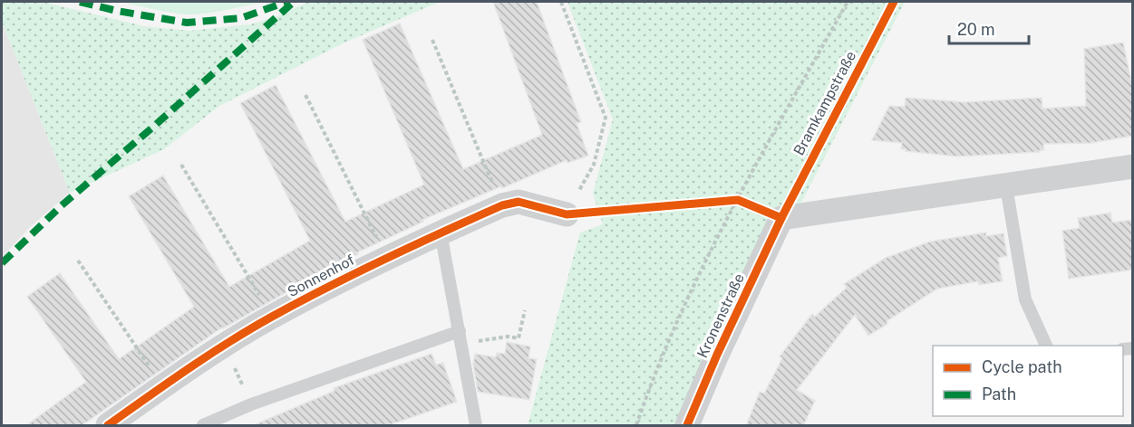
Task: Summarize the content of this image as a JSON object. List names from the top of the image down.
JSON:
{
  "streets": {
    "street": ["Sonnenhof", "Kronenstraße"],
    "cycle path": ["Bramkampstraße"]
  },
  "legend": ["Cycle path", "Path"],
  "scale_bar": "20 m"
}
